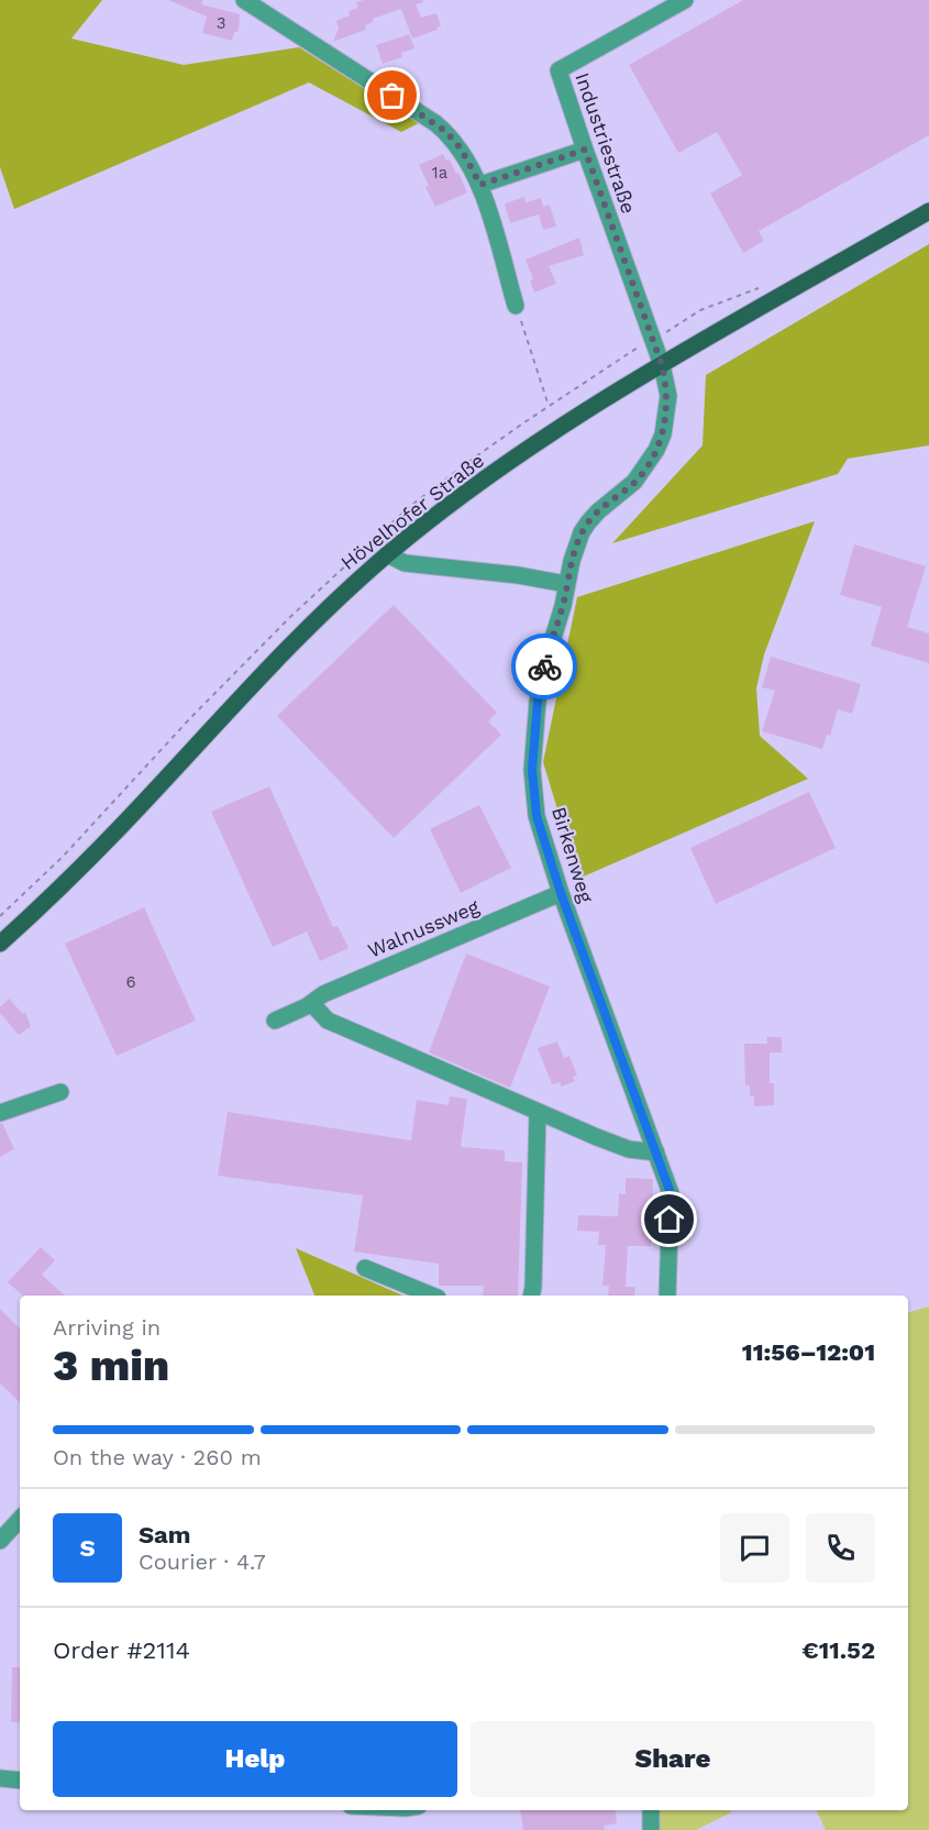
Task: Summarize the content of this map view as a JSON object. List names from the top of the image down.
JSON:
{
  "streets": {
    "main road": ["Hövelhofer Straße"],
    "street": ["Industriestraße", "Birkenweg", "Walnussweg"]
  },
  "crossings": [
    ["Industriestraße", "Hövelhofer Straße"],
    ["Industriestraße", "Birkenweg"],
    ["Hövelhofer Straße", "Birkenweg"],
    ["Birkenweg", "Walnussweg"]
  ],
  "house_numbers": ["3", "1a", "6"],
  "page": {
    "heading": ["3 min", "Arriving in", "11:56–12:01"],
    "panel": [
      "Sam",
      "Courier · 4.7",
      "Order #2114",
      "€11.52"
    ],
    "bar": "On the way · 260 m",
    "round": "S",
    "buttons": ["Help", "Share"]
  }
}
